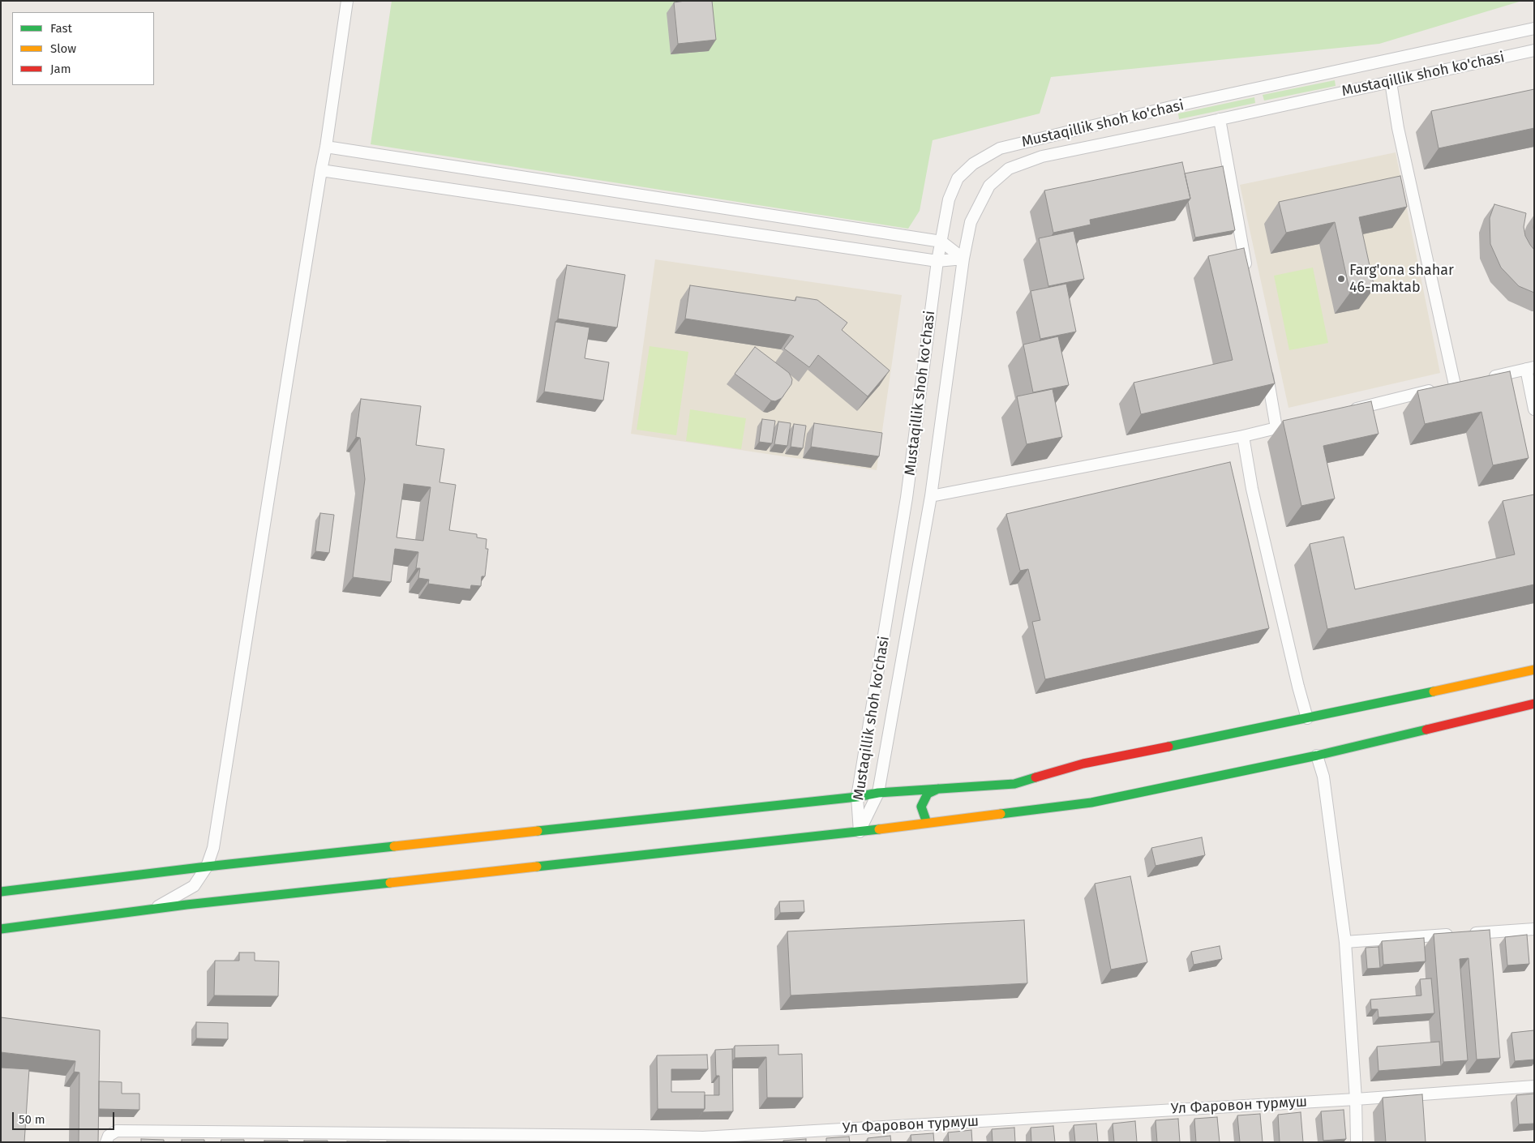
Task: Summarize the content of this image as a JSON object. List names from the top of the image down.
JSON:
{
  "streets": {
    "street": ["Mustaqillik shoh ko'chasi", "Ул Фаровон турмуш"]
  },
  "places": ["Farg'ona shahar 46-maktab"],
  "legend": ["Fast", "Slow", "Jam"],
  "scale_bar": "50 m"
}
